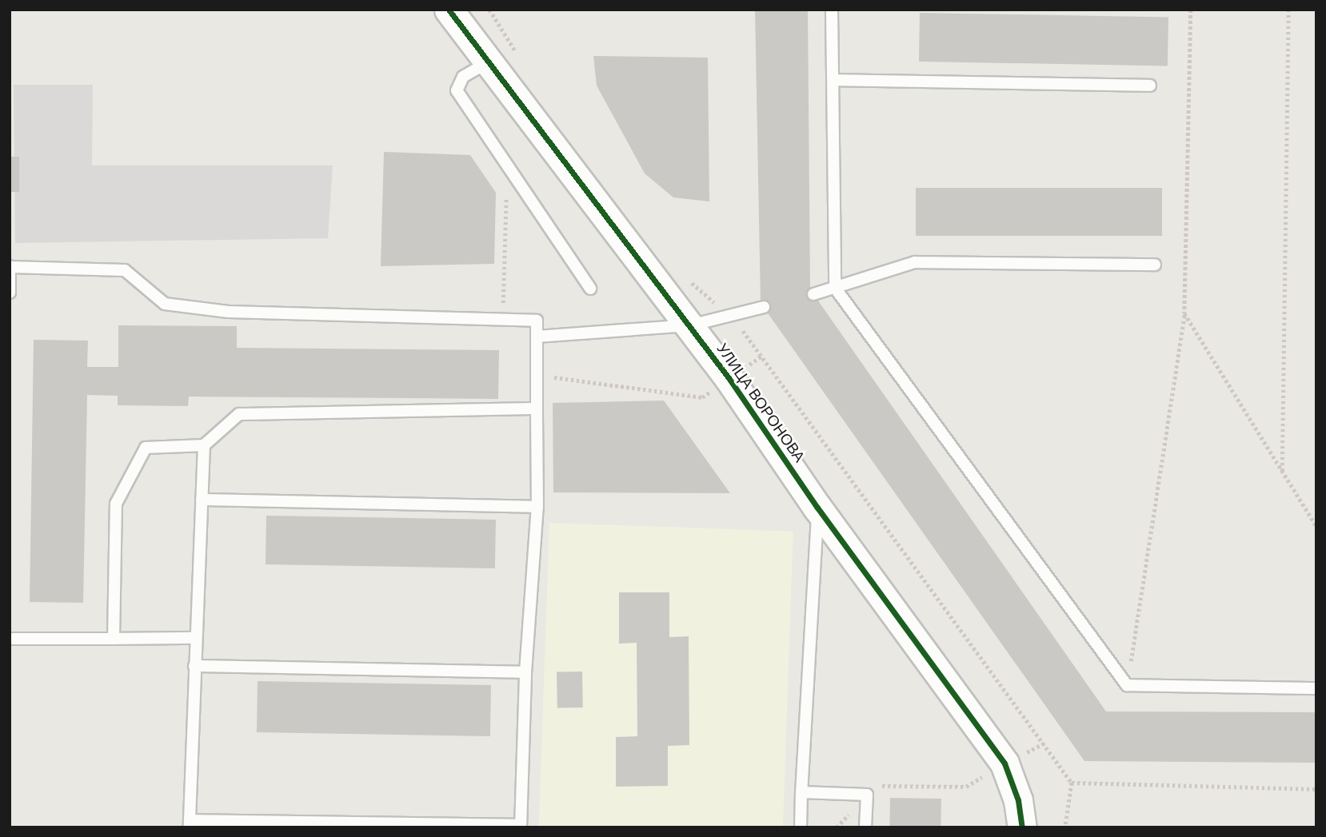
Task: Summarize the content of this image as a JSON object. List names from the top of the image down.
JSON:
{
  "streets": {
    "street": ["УЛИЦА ВОРОНОВА"]
  }
}
